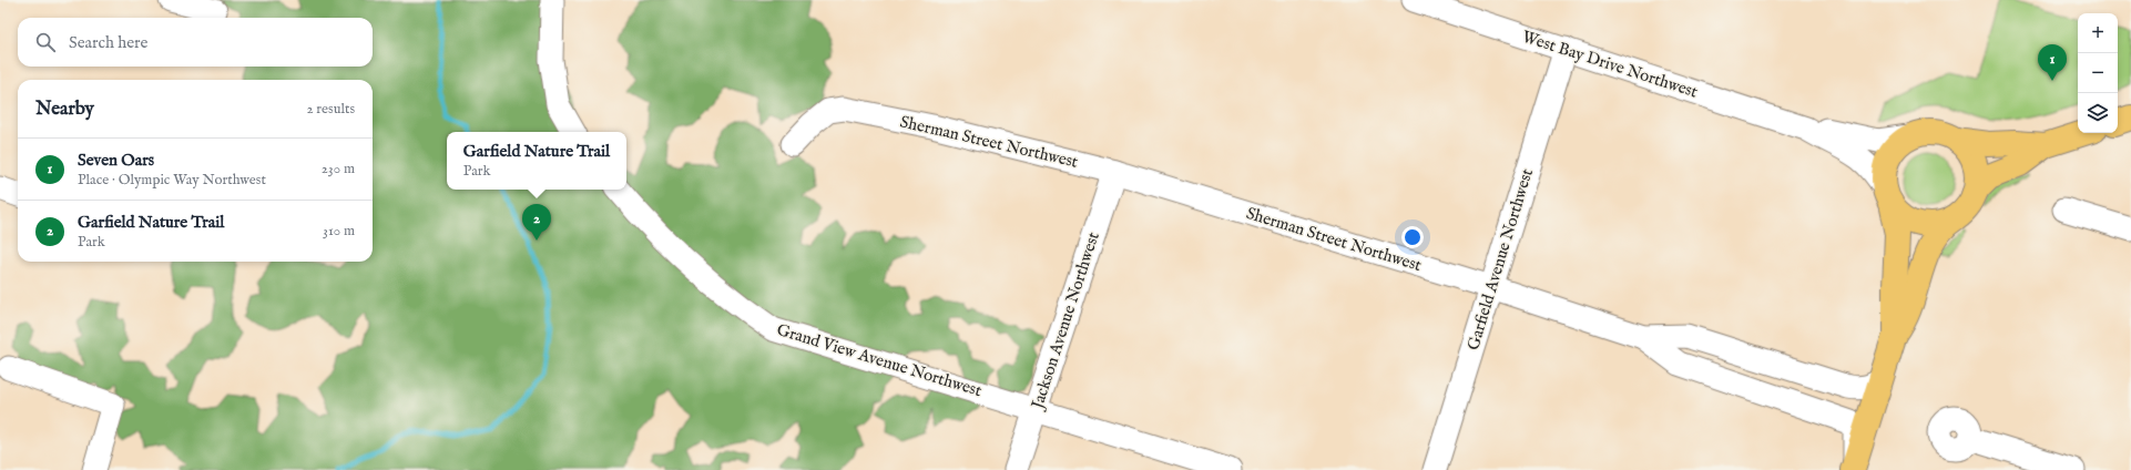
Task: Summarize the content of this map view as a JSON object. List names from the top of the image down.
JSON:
{
  "streets": {
    "street": [
      "West Bay Drive Northwest",
      "Sherman Street Northwest",
      "Garfield Avenue Northwest",
      "Jackson Avenue Northwest",
      "Grand View Avenue Northwest"
    ]
  },
  "crossings": [
    ["West Bay Drive Northwest", "Garfield Avenue Northwest"],
    ["Sherman Street Northwest", "Garfield Avenue Northwest"],
    ["Sherman Street Northwest", "Jackson Avenue Northwest"],
    ["Jackson Avenue Northwest", "Grand View Avenue Northwest"]
  ],
  "page": {
    "map_buttons": ["+", "−"],
    "search": "Search here",
    "pins": ["1", "2"],
    "heading": ["Nearby", "2 results"],
    "popup": ["Garfield Nature Trail", "Park"],
    "list": [
      {
        "mark": "1",
        "name": "Seven Oars",
        "note": "Place · Olympic Way Northwest",
        "value": "230 m"
      },
      {
        "mark": "2",
        "name": "Garfield Nature Trail",
        "note": "Park",
        "value": "310 m"
      }
    ]
  }
}
